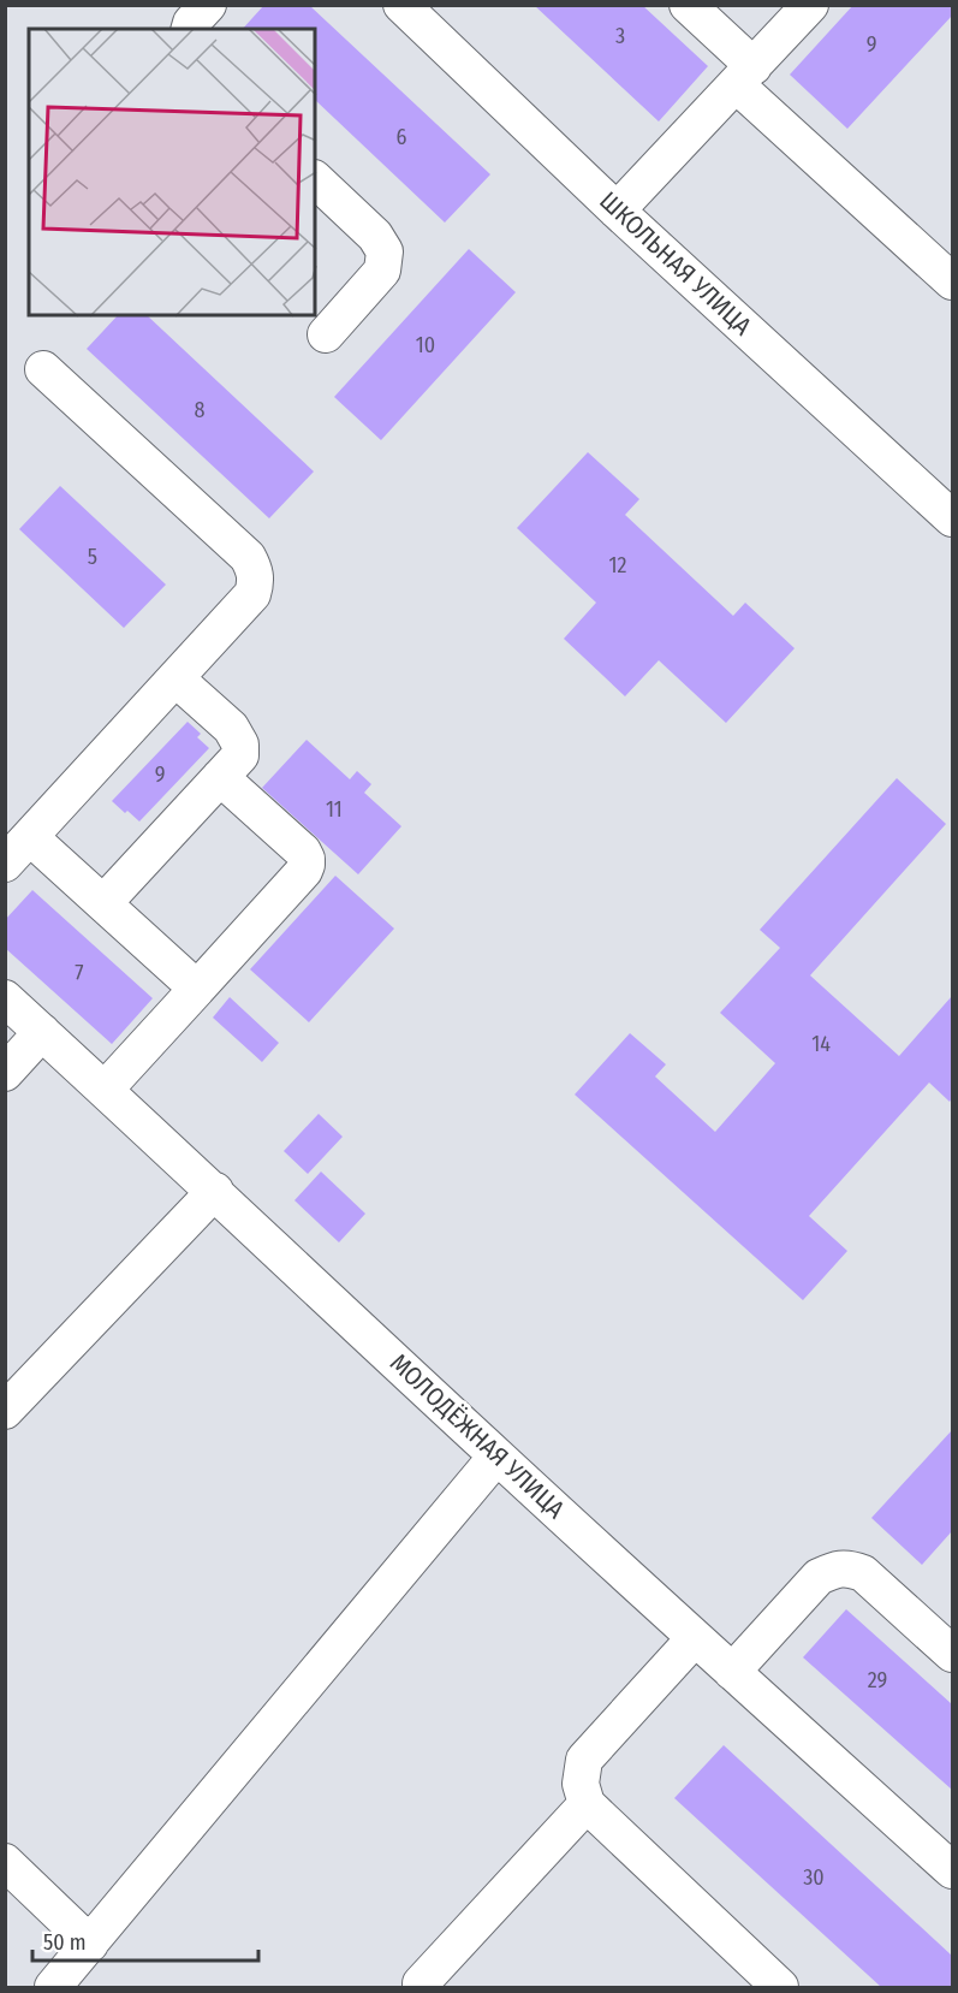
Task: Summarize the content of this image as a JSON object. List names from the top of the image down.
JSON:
{
  "streets": {
    "street": ["ШКОЛЬНАЯ УЛИЦА", "МОЛОДЁЖНАЯ УЛИЦА"]
  },
  "house_numbers": [
    "3",
    "9",
    "6",
    "10",
    "8",
    "5",
    "12",
    "9",
    "11",
    "7",
    "14",
    "29",
    "30"
  ],
  "scale_bar": "50 m"
}
